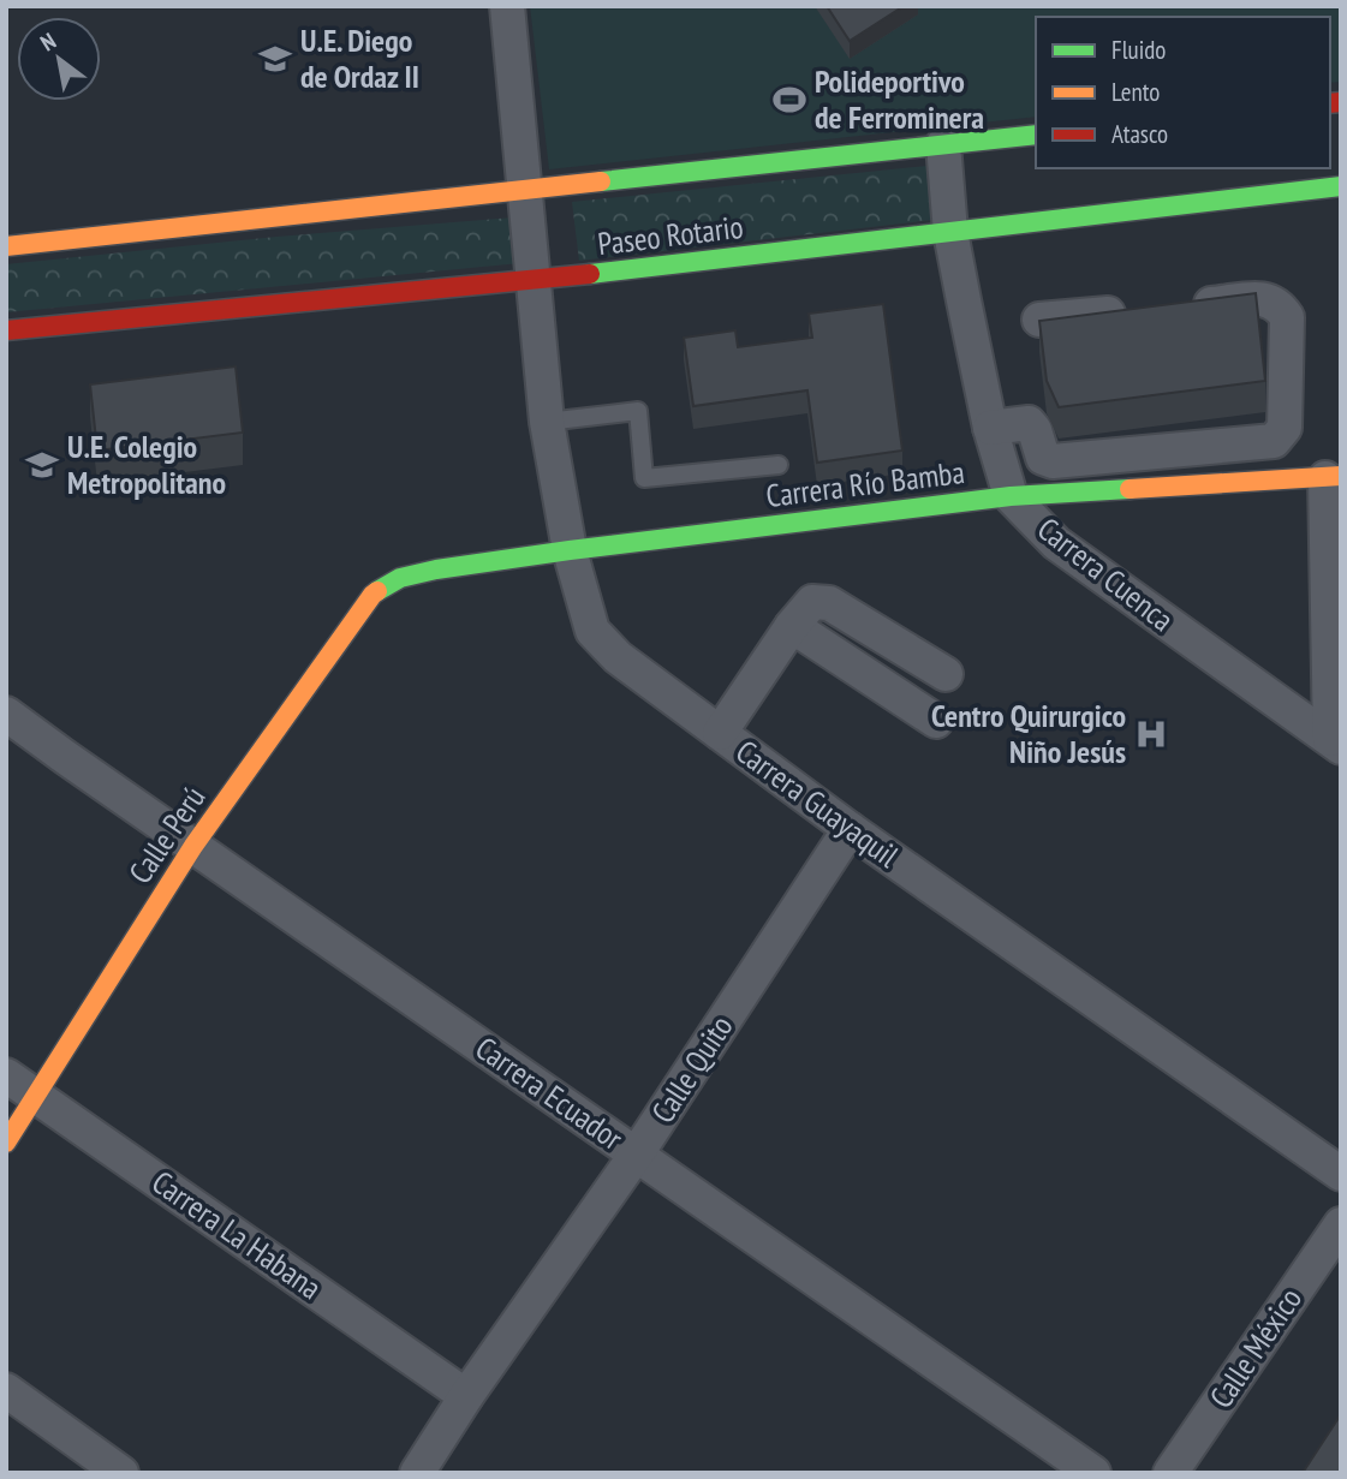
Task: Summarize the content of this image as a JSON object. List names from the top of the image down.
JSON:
{
  "streets": {
    "street": [
      "Paseo Rotario",
      "Carrera Río Bamba",
      "Carrera Cuenca",
      "Carrera Guayaquil",
      "Calle Perú",
      "Calle Quito",
      "Carrera Ecuador",
      "Carrera La Habana",
      "Calle México"
    ]
  },
  "crossings": [
    ["Paseo Rotario", "Carrera Cuenca"],
    ["Paseo Rotario", "Carrera Guayaquil"],
    ["Carrera Río Bamba", "Carrera Cuenca"],
    ["Carrera Río Bamba", "Carrera Guayaquil"],
    ["Carrera Río Bamba", "Calle Perú"],
    ["Carrera Guayaquil", "Calle Quito"],
    ["Calle Perú", "Carrera Ecuador"],
    ["Calle Perú", "Carrera La Habana"],
    ["Calle Quito", "Carrera Ecuador"],
    ["Calle Quito", "Carrera La Habana"]
  ],
  "places": {
    "school or university": ["U.E. Diego de Ordaz II", "U.E. Colegio Metropolitano"],
    "sports": ["Polideportivo de Ferrominera"],
    "hospital": ["Centro Quirurgico Niño Jesús"]
  },
  "legend": ["Fluido", "Lento", "Atasco"],
  "north": "top left"
}
